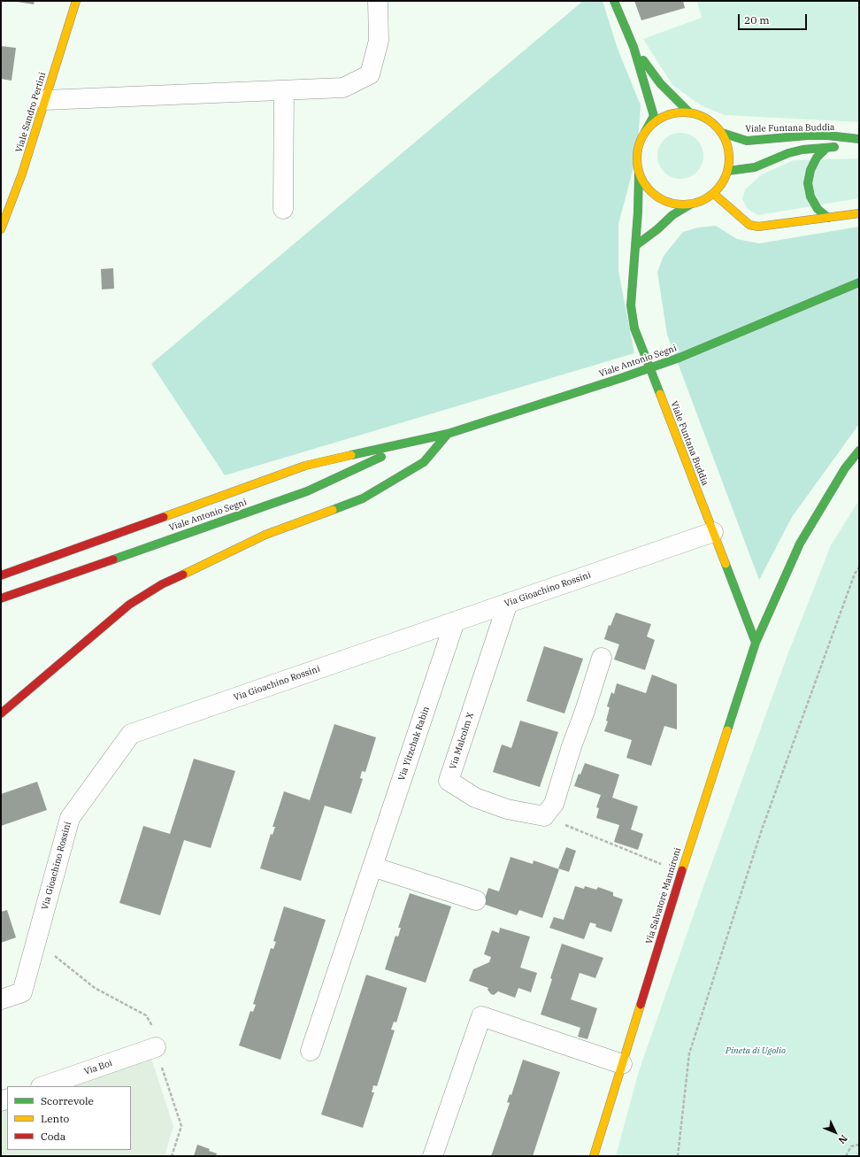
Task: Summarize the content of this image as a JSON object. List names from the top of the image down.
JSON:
{
  "streets": {
    "main road": [
      "Viale Sandro Pertini",
      "Viale Funtana Buddia",
      "Viale Antonio Segni",
      "Via Salvatore Mannironi"
    ],
    "street": [
      "Via Gioachino Rossini",
      "Via Malcolm X",
      "Via Yitzchak Rabin",
      "Via Boi"
    ]
  },
  "crossings": [
    ["Viale Funtana Buddia", "Via Gioachino Rossini"],
    ["Viale Funtana Buddia", "Via Salvatore Mannironi"],
    ["Via Gioachino Rossini", "Via Malcolm X"],
    ["Via Gioachino Rossini", "Via Yitzchak Rabin"]
  ],
  "parks": ["Pineta di Ugolio"],
  "legend": ["Scorrevole", "Lento", "Coda"],
  "scale_bar": "20 m",
  "north": "bottom right"
}
